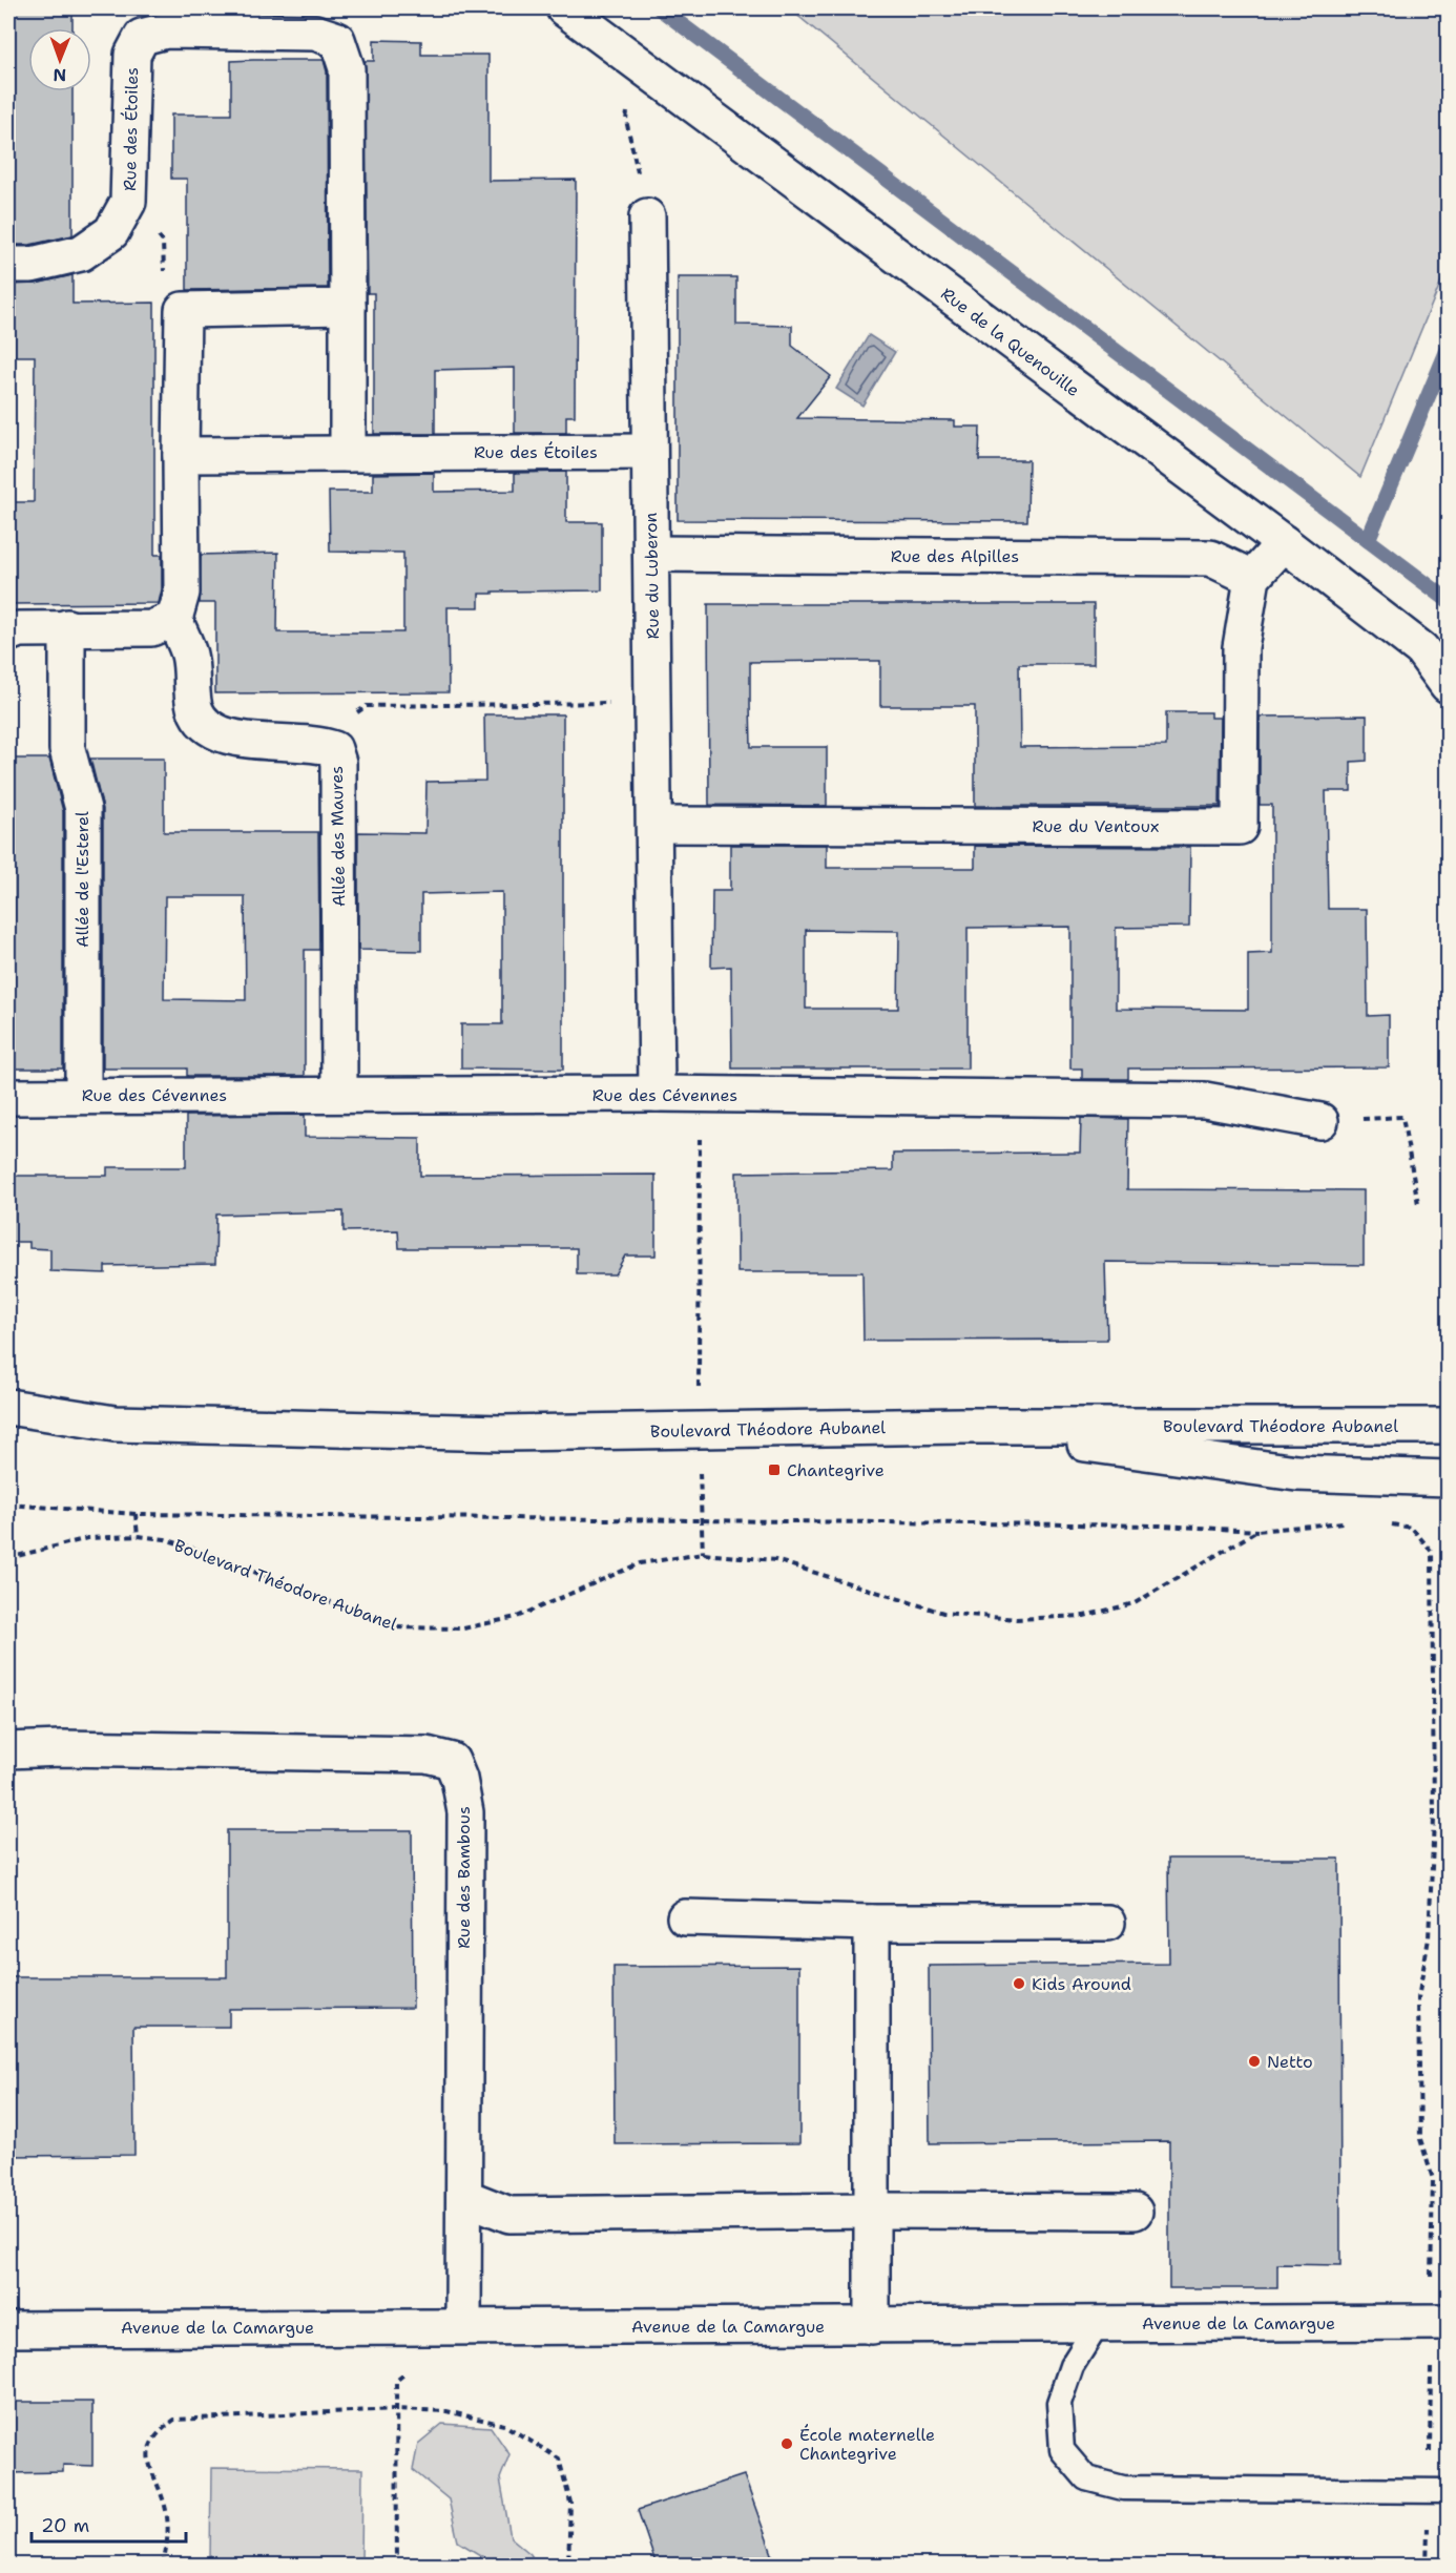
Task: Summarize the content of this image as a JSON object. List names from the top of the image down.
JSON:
{
  "streets": {
    "street": [
      "Rue des Étoiles",
      "Rue de la Quenouille",
      "Rue des Alpilles",
      "Rue du Luberon",
      "Rue du Ventoux",
      "Allée des Maures",
      "Allée de l'Esterel",
      "Rue des Cévennes",
      "Boulevard Théodore Aubanel",
      "Rue des Bambous",
      "Avenue de la Camargue"
    ]
  },
  "crossings": [
    ["Rue des Étoiles", "Rue du Luberon"],
    ["Rue des Alpilles", "Rue du Luberon"],
    ["Rue des Alpilles", "Rue du Ventoux"],
    ["Rue du Luberon", "Rue du Ventoux"],
    ["Rue du Luberon", "Rue des Cévennes"],
    ["Allée des Maures", "Rue des Cévennes"],
    ["Allée de l'Esterel", "Rue des Cévennes"],
    ["Rue des Bambous", "Avenue de la Camargue"]
  ],
  "places": {
    "transit": ["Chantegrive"],
    "other": ["Kids Around", "Netto", "École maternelle Chantegrive"]
  },
  "scale_bar": "20 m",
  "north": "bottom"
}
